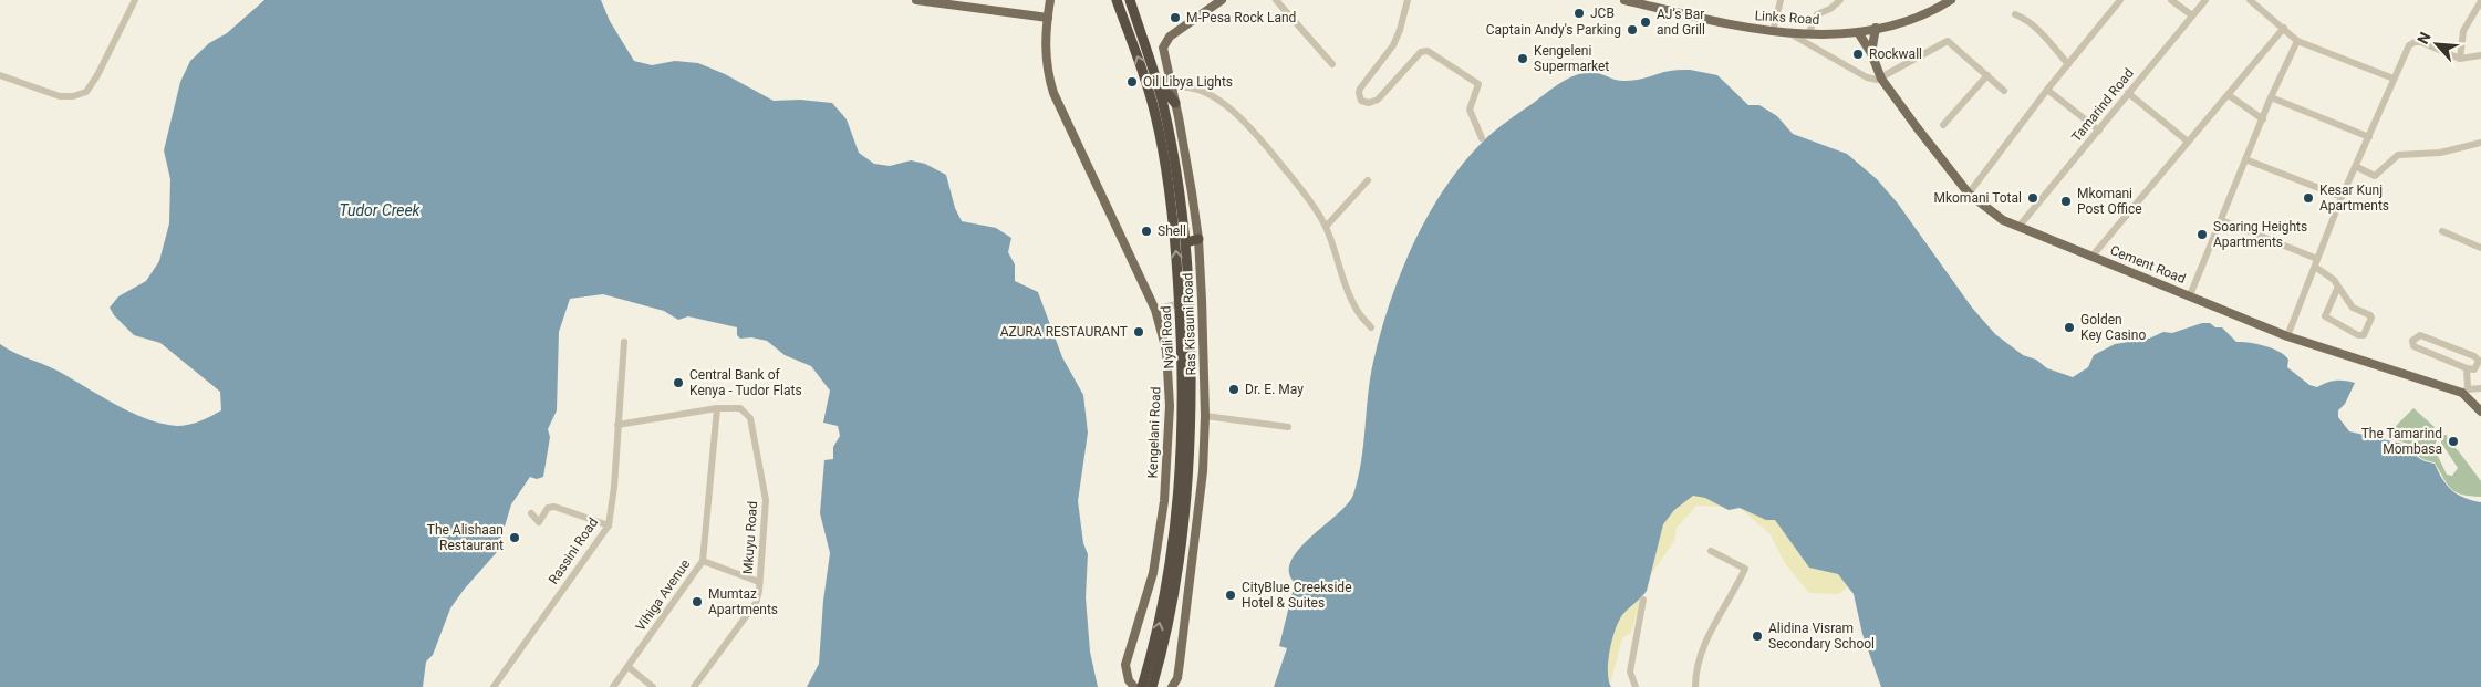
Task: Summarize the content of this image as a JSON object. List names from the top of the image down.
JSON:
{
  "streets": {
    "highway": ["Nyali Road"],
    "main road": [
      "Links Road",
      "Cement Road",
      "Ras Kisauni Road",
      "Kengelani Road"
    ],
    "street": [
      "Tamarind Road",
      "Mkuyu Road",
      "Rassini Road",
      "Vihiga Avenue"
    ]
  },
  "crossings": [
    ["Links Road", "Cement Road"],
    ["Tamarind Road", "Cement Road"],
    ["Mkuyu Road", "Vihiga Avenue"]
  ],
  "water": ["Tudor Creek"],
  "places": [
    "JCB",
    "M-Pesa Rock Land",
    "AJ’s Bar and Grill",
    "Captain Andy's Parking",
    "Rockwall",
    "Kengeleni Supermarket",
    "Oil Libya Lights",
    "Mkomani Total",
    "Kesar Kunj Apartments",
    "Mkomani Post Office",
    "Shell",
    "Soaring Heights Apartments",
    "Golden Key Casino",
    "AZURA RESTAURANT",
    "Central Bank of Kenya - Tudor Flats",
    "Dr. E. May",
    "The Tamarind Mombasa",
    "The Alishaan Restaurant",
    "CityBlue Creekside Hotel & Suites",
    "Mumtaz Apartments",
    "Alidina Visram Secondary School"
  ],
  "north": "top left"
}
